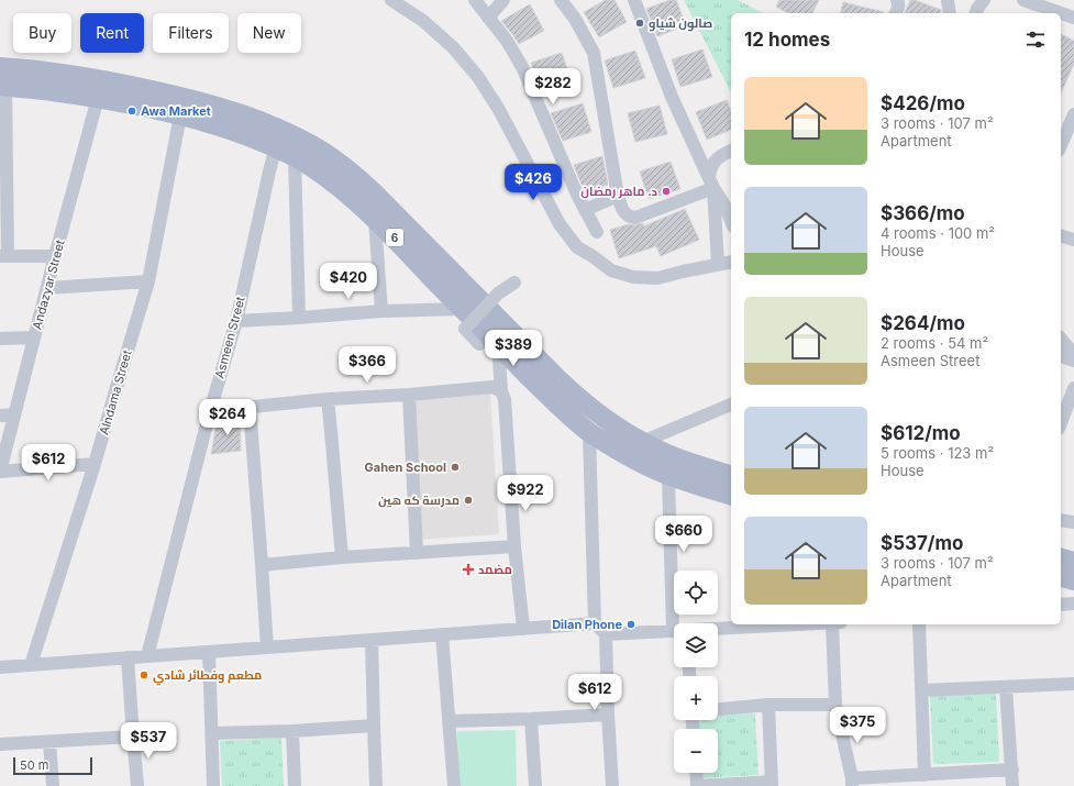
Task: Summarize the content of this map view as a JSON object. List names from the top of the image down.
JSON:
{
  "streets": {
    "main road": ["6"],
    "street": ["Andazyar Street", "Asmeen Street", "Alndama Street"]
  },
  "crossings": [
    ["6", "Andazyar Street"],
    ["6", "Asmeen Street"],
    ["6", "Alndama Street"]
  ],
  "places": {
    "other": [
      "صالون شياو",
      "Awa Market",
      "د. ماهر رمضان",
      "Gahen School",
      "مدرسة كه هين",
      "Dilan Phone",
      "مطعم وفطائر شادي"
    ],
    "health": ["مضمد"]
  },
  "scale_bar": "50 m",
  "page": {
    "chip": [
      "Buy",
      "Rent",
      "Filters",
      "New"
    ],
    "heading": "12 homes",
    "list": [
      {
        "name": "$426/mo",
        "note": "3 rooms · 107 m² · Apartment"
      },
      {
        "name": "$366/mo",
        "note": "4 rooms · 100 m² · House"
      },
      {
        "name": "$264/mo",
        "note": "2 rooms · 54 m² · Asmeen Street"
      },
      {
        "name": "$612/mo",
        "note": "5 rooms · 123 m² · House"
      },
      {
        "name": "$537/mo",
        "note": "3 rooms · 107 m² · Apartment"
      }
    ],
    "price": [
      "$282",
      "$426",
      "$420",
      "$389",
      "$366",
      "$264",
      "$612",
      "$922",
      "$660",
      "$612",
      "$375",
      "$537"
    ],
    "map_buttons": ["+", "−"],
    "scale": "50 m"
  }
}
